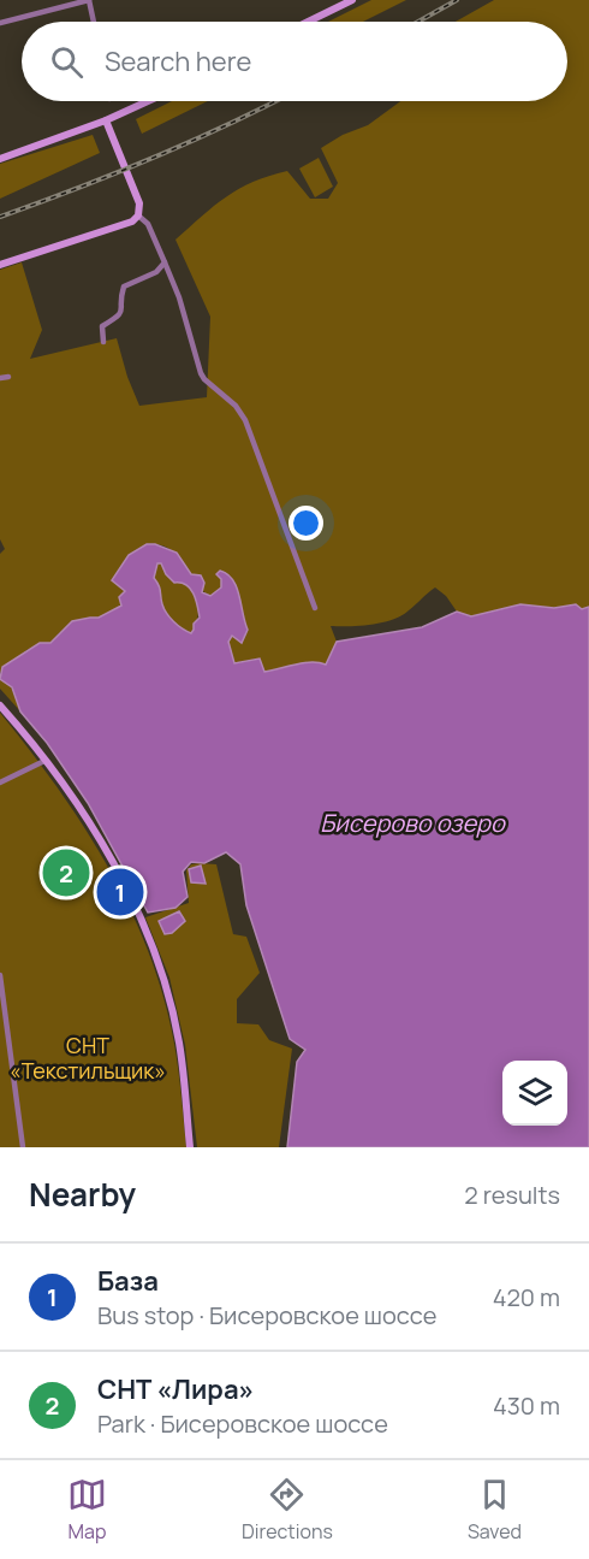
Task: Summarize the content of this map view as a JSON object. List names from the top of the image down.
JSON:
{
  "water": ["Бисерово озеро"],
  "parks": ["СНТ «Текстильщик»"],
  "page": {
    "search": "Search here",
    "pins": ["2", "1"],
    "heading": ["Nearby", "2 results"],
    "list": [
      {
        "mark": "1",
        "name": "База",
        "note": "Bus stop · Бисеровское шоссе",
        "value": "420 m"
      },
      {
        "mark": "2",
        "name": "СНТ «Лира»",
        "note": "Park · Бисеровское шоссе",
        "value": "430 m"
      }
    ],
    "nav": ["Map", "Directions", "Saved"]
  }
}
